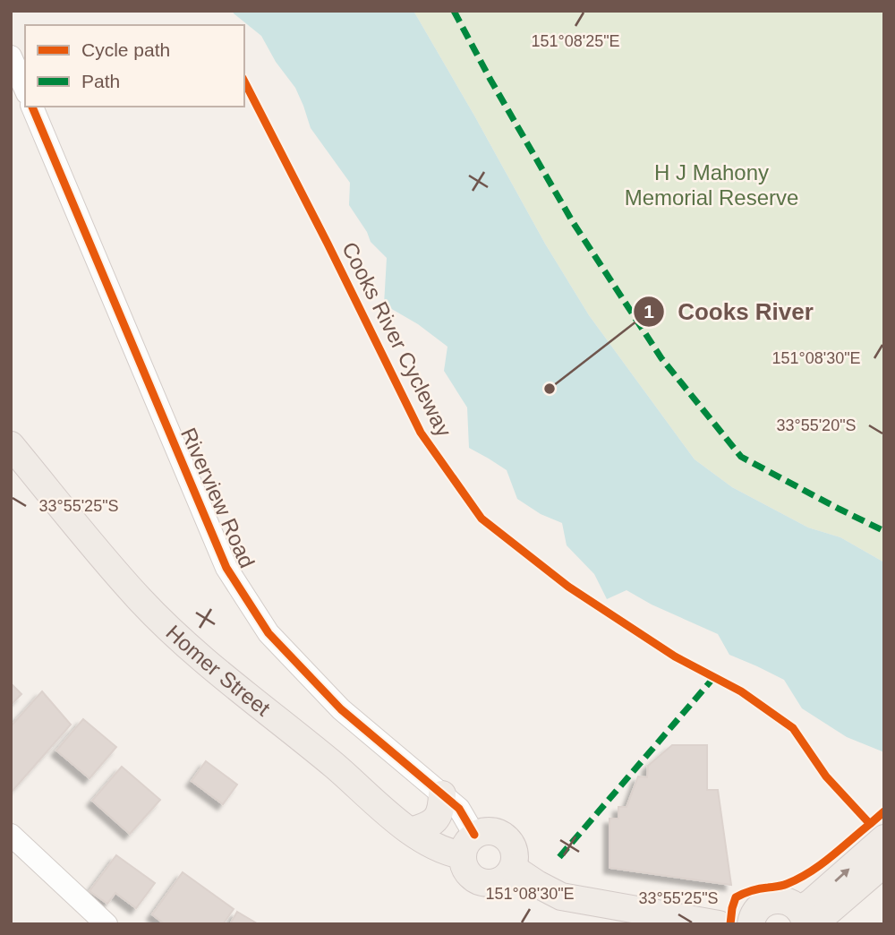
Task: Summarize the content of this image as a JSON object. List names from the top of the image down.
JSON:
{
  "streets": {
    "main road": ["Homer Street"],
    "street": ["Riverview Road"],
    "cycle path": ["Cooks River Cycleway"]
  },
  "crossings": [
    ["Riverview Road", "Homer Street"]
  ],
  "parks": ["H J Mahony Memorial Reserve"],
  "places": ["Cooks River"],
  "legend": ["Cycle path", "Path"],
  "coordinates": [
    "151°08'25\"E",
    "151°08'30\"E",
    "33°55'20\"S",
    "33°55'25\"S"
  ]
}
